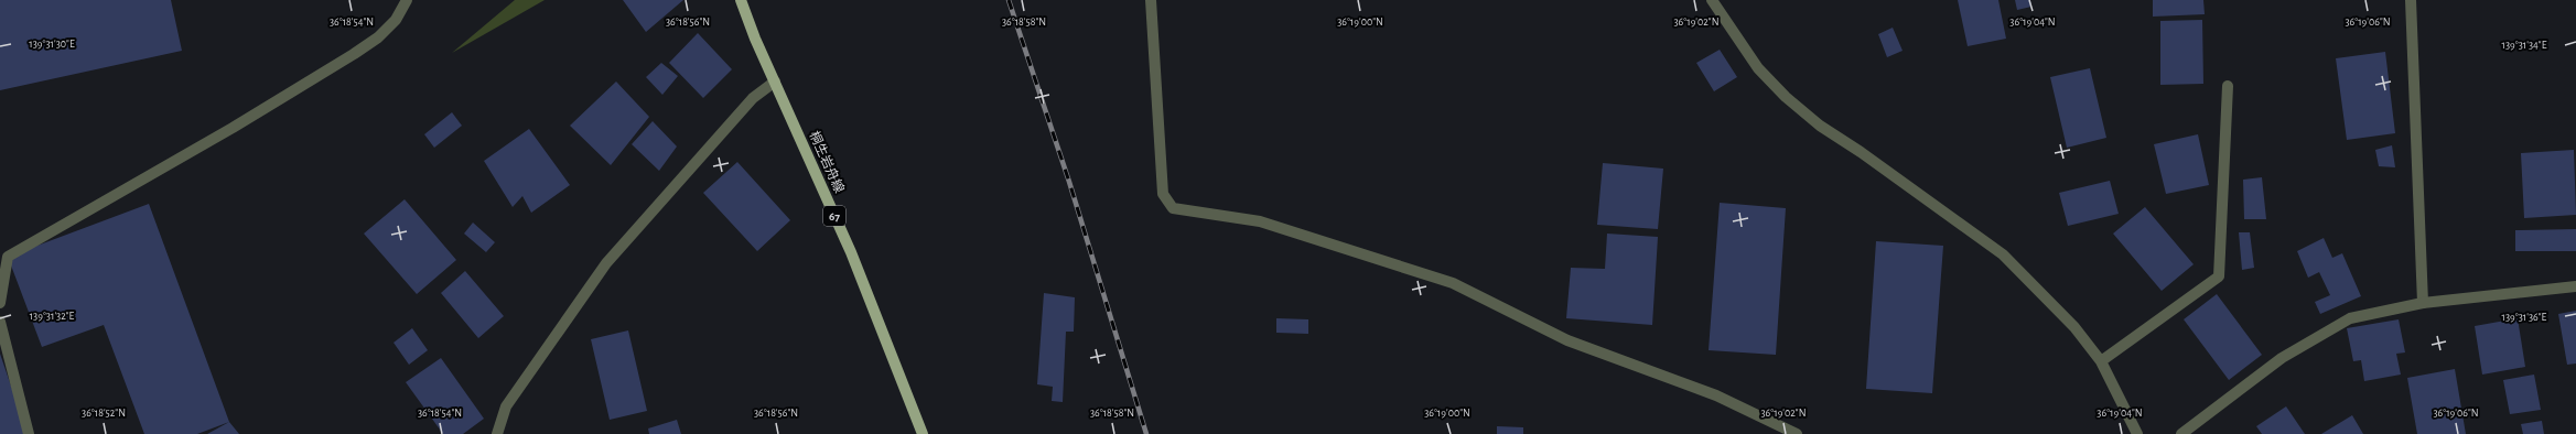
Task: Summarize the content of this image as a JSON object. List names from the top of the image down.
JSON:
{
  "streets": {
    "main road": ["桐生岩舟線", "67"]
  },
  "coordinates": [
    "36°18'54\"N",
    "36°18'56\"N",
    "36°18'58\"N",
    "36°19'00\"N",
    "36°19'02\"N",
    "36°19'04\"N",
    "36°19'06\"N",
    "139°31'30\"E",
    "139°31'34\"E",
    "139°31'32\"E",
    "139°31'36\"E",
    "36°18'52\"N"
  ]
}
